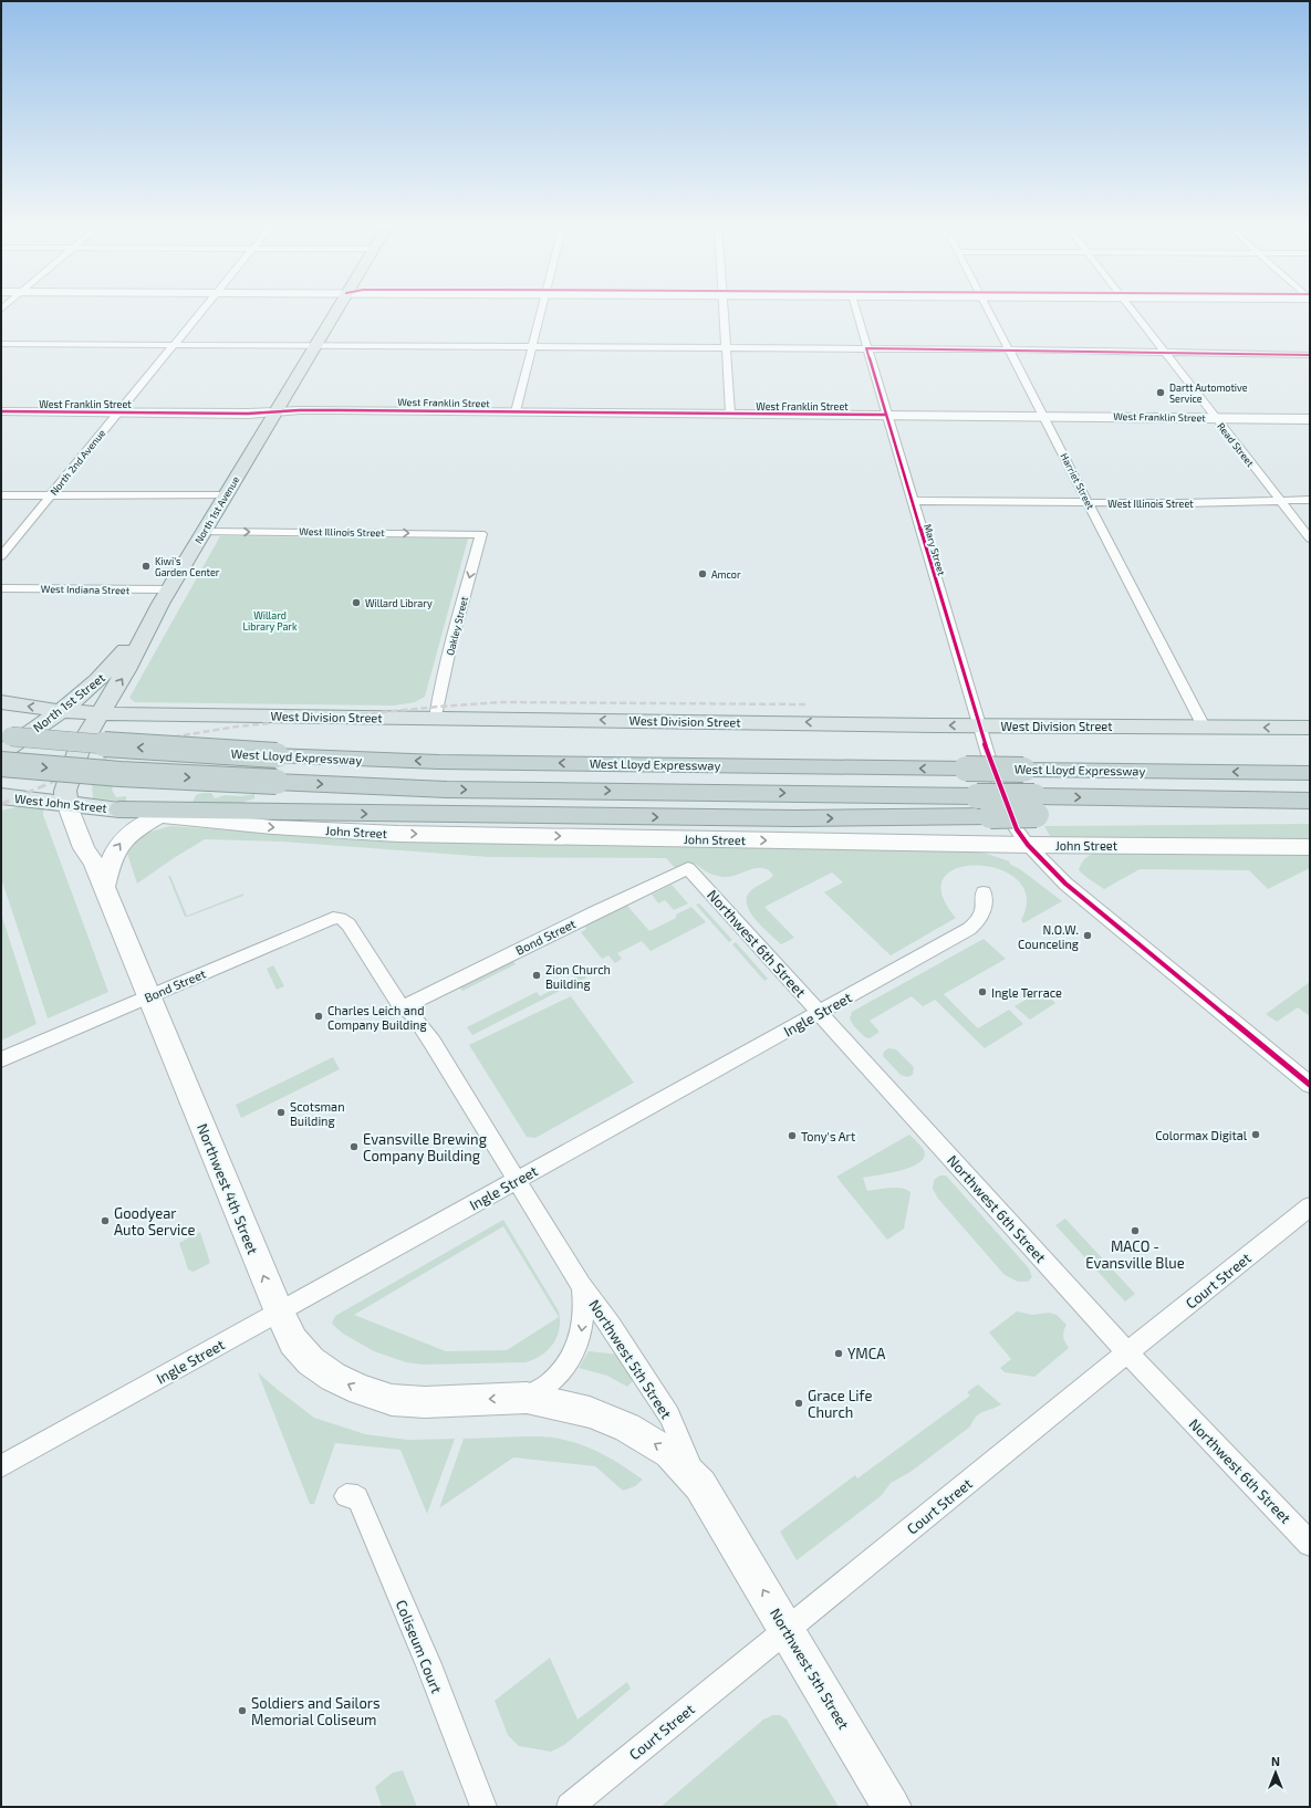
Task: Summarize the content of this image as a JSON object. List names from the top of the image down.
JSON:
{
  "streets": {
    "highway": ["West Lloyd Expressway"],
    "main road": [
      "West Franklin Street",
      "North 1st Avenue",
      "North 1st Street",
      "West Division Street",
      "West John Street",
      "John Street",
      "Northwest 4th Street",
      "Northwest 5th Street"
    ],
    "street": [
      "Read Street",
      "North 2nd Avenue",
      "Harriet Street",
      "West Illinois Street",
      "Mary Street",
      "West Indiana Street",
      "Oakley Street",
      "Bond Street",
      "Northwest 6th Street",
      "Ingle Street",
      "Court Street",
      "Coliseum Court"
    ]
  },
  "crossings": [
    ["West Franklin Street", "Read Street"],
    ["West Franklin Street", "North 2nd Avenue"],
    ["West Franklin Street", "Harriet Street"],
    ["West Franklin Street", "North 1st Avenue"],
    ["West Franklin Street", "Mary Street"],
    ["Read Street", "West Illinois Street"],
    ["Harriet Street", "West Illinois Street"],
    ["Harriet Street", "West Division Street"],
    ["West Illinois Street", "North 1st Avenue"],
    ["West Illinois Street", "Mary Street"],
    ["West Illinois Street", "Oakley Street"],
    ["North 1st Avenue", "West Indiana Street"],
    ["North 1st Avenue", "North 1st Street"],
    ["North 1st Avenue", "West Division Street"],
    ["North 1st Avenue", "West John Street"],
    ["North 1st Avenue", "Northwest 4th Street"],
    ["Mary Street", "West Division Street"],
    ["Mary Street", "John Street"],
    ["West Indiana Street", "North 1st Street"],
    ["Oakley Street", "West Division Street"],
    ["North 1st Street", "West Division Street"],
    ["North 1st Street", "West Lloyd Expressway"],
    ["West John Street", "John Street"],
    ["West John Street", "Northwest 4th Street"],
    ["Bond Street", "Northwest 6th Street"],
    ["Bond Street", "Northwest 4th Street"],
    ["Bond Street", "Northwest 5th Street"],
    ["Northwest 6th Street", "Ingle Street"],
    ["Northwest 6th Street", "Court Street"],
    ["Ingle Street", "Northwest 4th Street"],
    ["Ingle Street", "Northwest 5th Street"],
    ["Northwest 4th Street", "Northwest 5th Street"],
    ["Court Street", "Northwest 5th Street"]
  ],
  "one_way": [
    "West Illinois Street",
    "Oakley Street",
    "West Division Street",
    "John Street"
  ],
  "parks": ["Willard Library Park"],
  "places": [
    "Dartt Automotive Service",
    "Kiwi's Garden Center",
    "Amcor",
    "Willard Library",
    "N.O.W. Counceling",
    "Zion Church Building",
    "Ingle Terrace",
    "Charles Leich and Company Building",
    "Scotsman Building",
    "Colormax Digital",
    "Tony's Art",
    "Evansville Brewing Company Building",
    "Goodyear Auto Service",
    "MACO - Evansville Blue",
    "YMCA",
    "Grace Life Church",
    "Soldiers and Sailors Memorial Coliseum"
  ],
  "north": "top"
}
